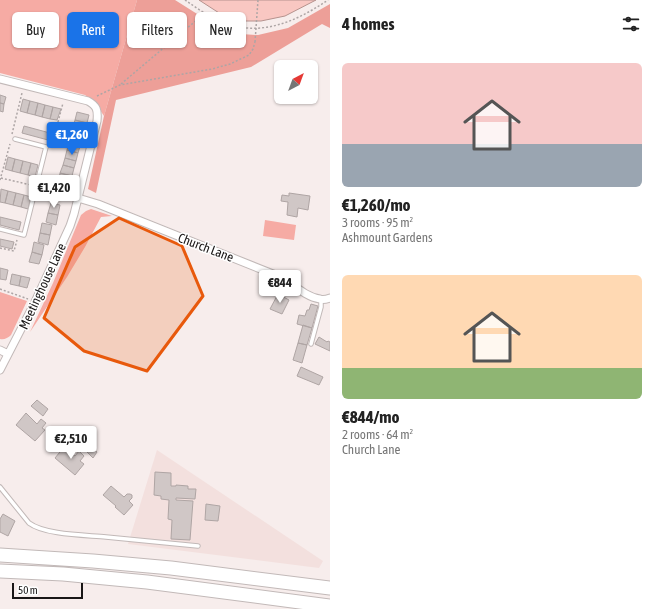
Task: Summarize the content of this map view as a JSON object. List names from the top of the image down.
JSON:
{
  "streets": {
    "street": ["Church Lane", "Meetinghouse Lane"]
  },
  "crossings": [
    ["Church Lane", "Meetinghouse Lane"]
  ],
  "scale_bar": "50 m",
  "north": "top right",
  "page": {
    "heading": "4 homes",
    "chip": [
      "Buy",
      "Rent",
      "Filters",
      "New"
    ],
    "list": [
      {
        "name": "€1,260/mo",
        "note": "3 rooms · 95 m² · Ashmount Gardens"
      },
      {
        "name": "€844/mo",
        "note": "2 rooms · 64 m² · Church Lane"
      }
    ],
    "price": [
      "€1,260",
      "€1,420",
      "€844",
      "€2,510"
    ],
    "scale": "50 m"
  }
}
